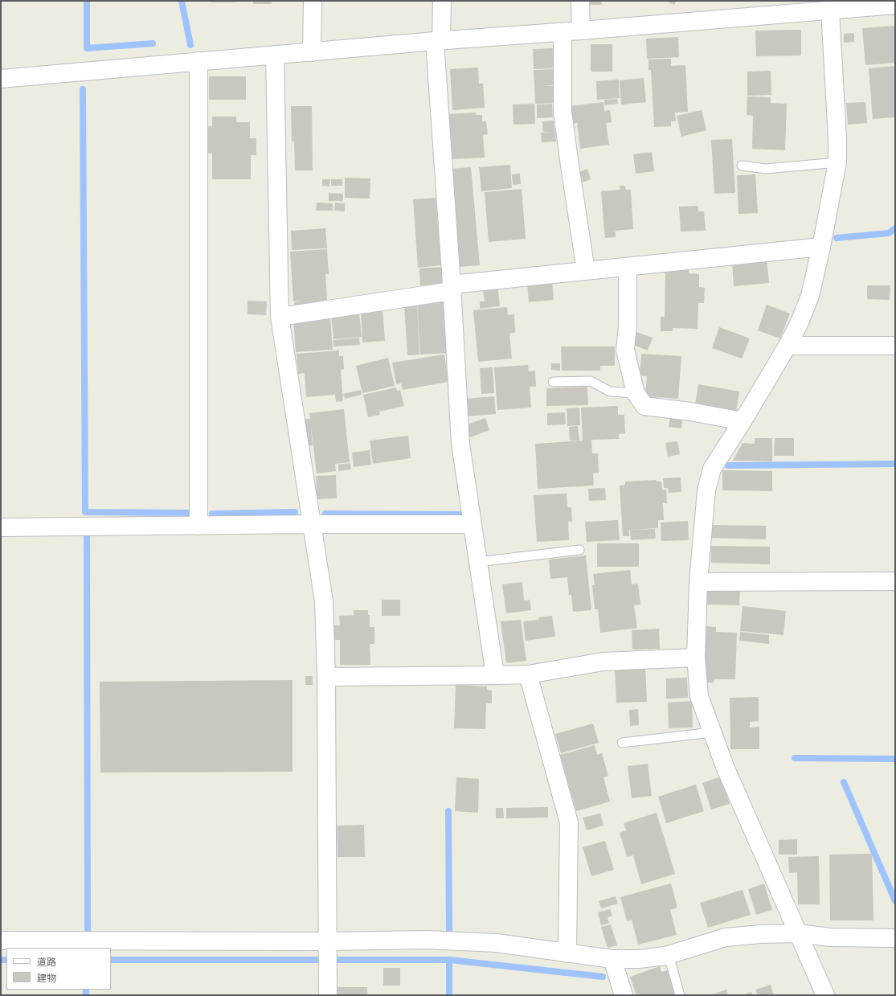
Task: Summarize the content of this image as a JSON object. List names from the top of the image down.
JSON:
{
  "legend": ["道路", "建物"]
}
